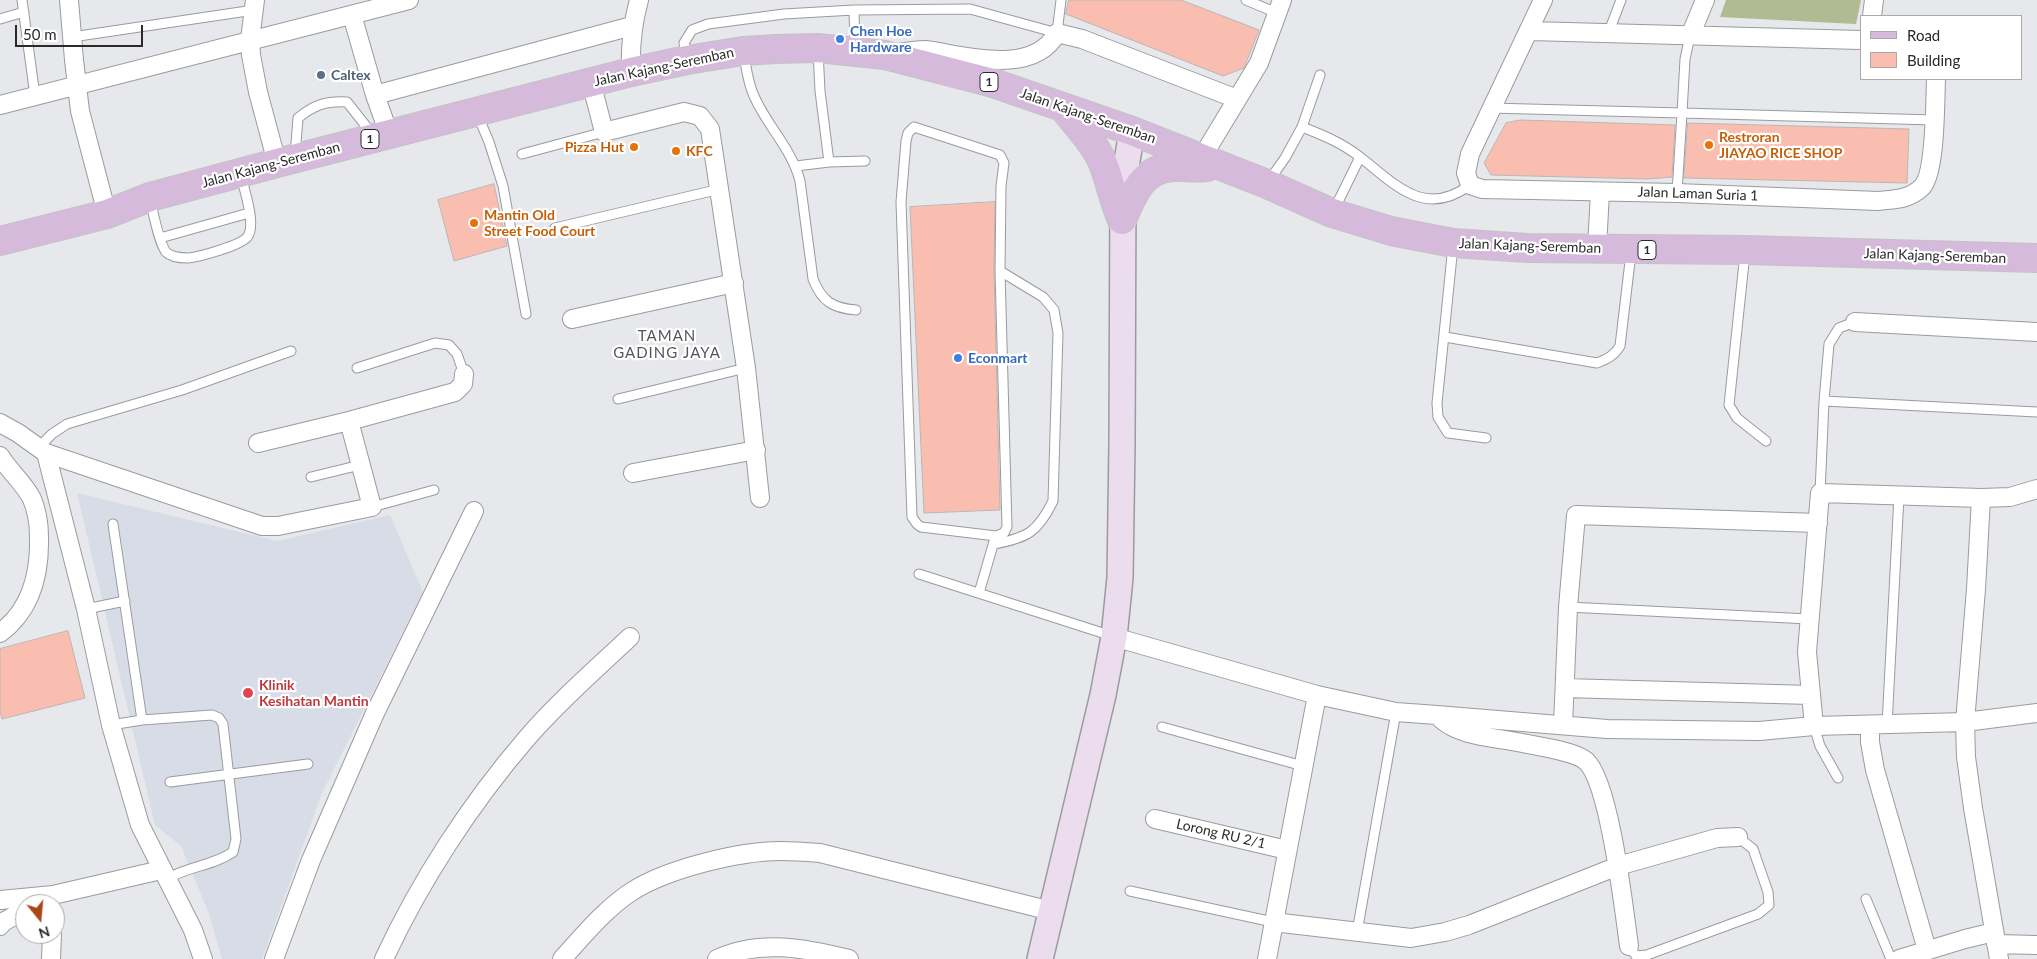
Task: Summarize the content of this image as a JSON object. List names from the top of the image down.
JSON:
{
  "streets": {
    "main road": ["Jalan Kajang-Seremban", "1"],
    "street": ["Jalan Laman Suria 1", "Lorong RU 2/1"]
  },
  "districts": ["TAMAN GADING JAYA"],
  "places": [
    "Chen Hoe Hardware",
    "Caltex",
    "Restroran JIAYAO RICE SHOP",
    "Pizza Hut",
    "KFC",
    "Mantin Old Street Food Court",
    "Econmart",
    "Klinik Kesihatan Mantin"
  ],
  "legend": ["Road", "Building"],
  "scale_bar": "50 m",
  "north": "bottom"
}
